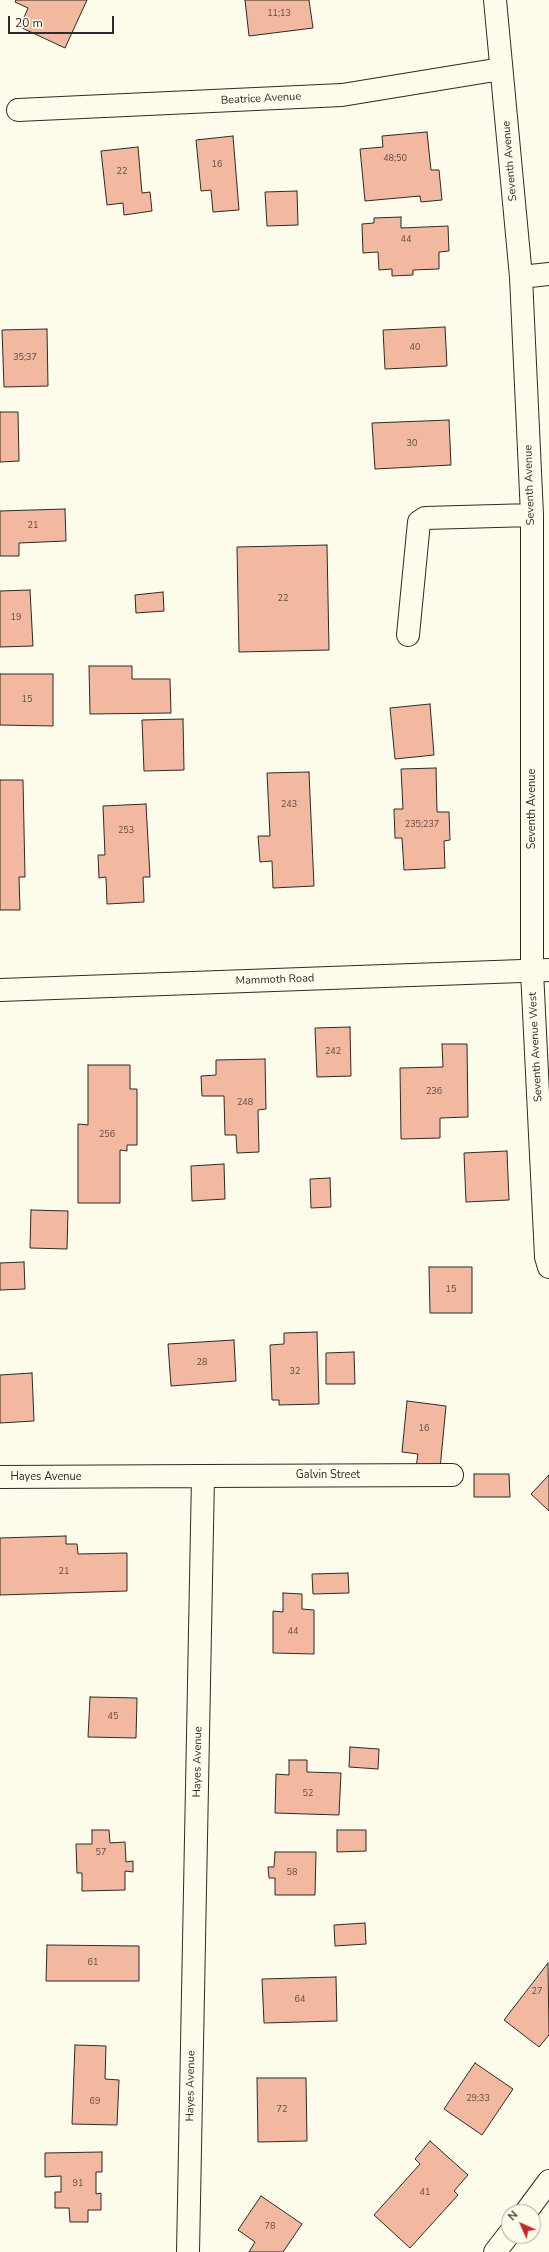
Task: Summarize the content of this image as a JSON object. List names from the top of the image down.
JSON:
{
  "streets": {
    "street": [
      "Beatrice Avenue",
      "Seventh Avenue",
      "Mammoth Road",
      "Seventh Avenue West",
      "Galvin Street",
      "Hayes Avenue"
    ]
  },
  "crossings": [
    ["Beatrice Avenue", "Seventh Avenue"],
    ["Seventh Avenue", "Mammoth Road"],
    ["Seventh Avenue", "Seventh Avenue West"],
    ["Mammoth Road", "Seventh Avenue West"],
    ["Galvin Street", "Hayes Avenue"]
  ],
  "house_numbers": [
    "11;13",
    "48;50",
    "16",
    "22",
    "44",
    "40",
    "35;37",
    "30",
    "21",
    "22",
    "19",
    "15",
    "243",
    "235;237",
    "253",
    "242",
    "236",
    "248",
    "256",
    "15",
    "28",
    "32",
    "16",
    "21",
    "44",
    "45",
    "52",
    "57",
    "58",
    "61",
    "27",
    "64",
    "29;33",
    "69",
    "72",
    "91",
    "41",
    "78"
  ],
  "scale_bar": "20 m",
  "north": "top left"
}
